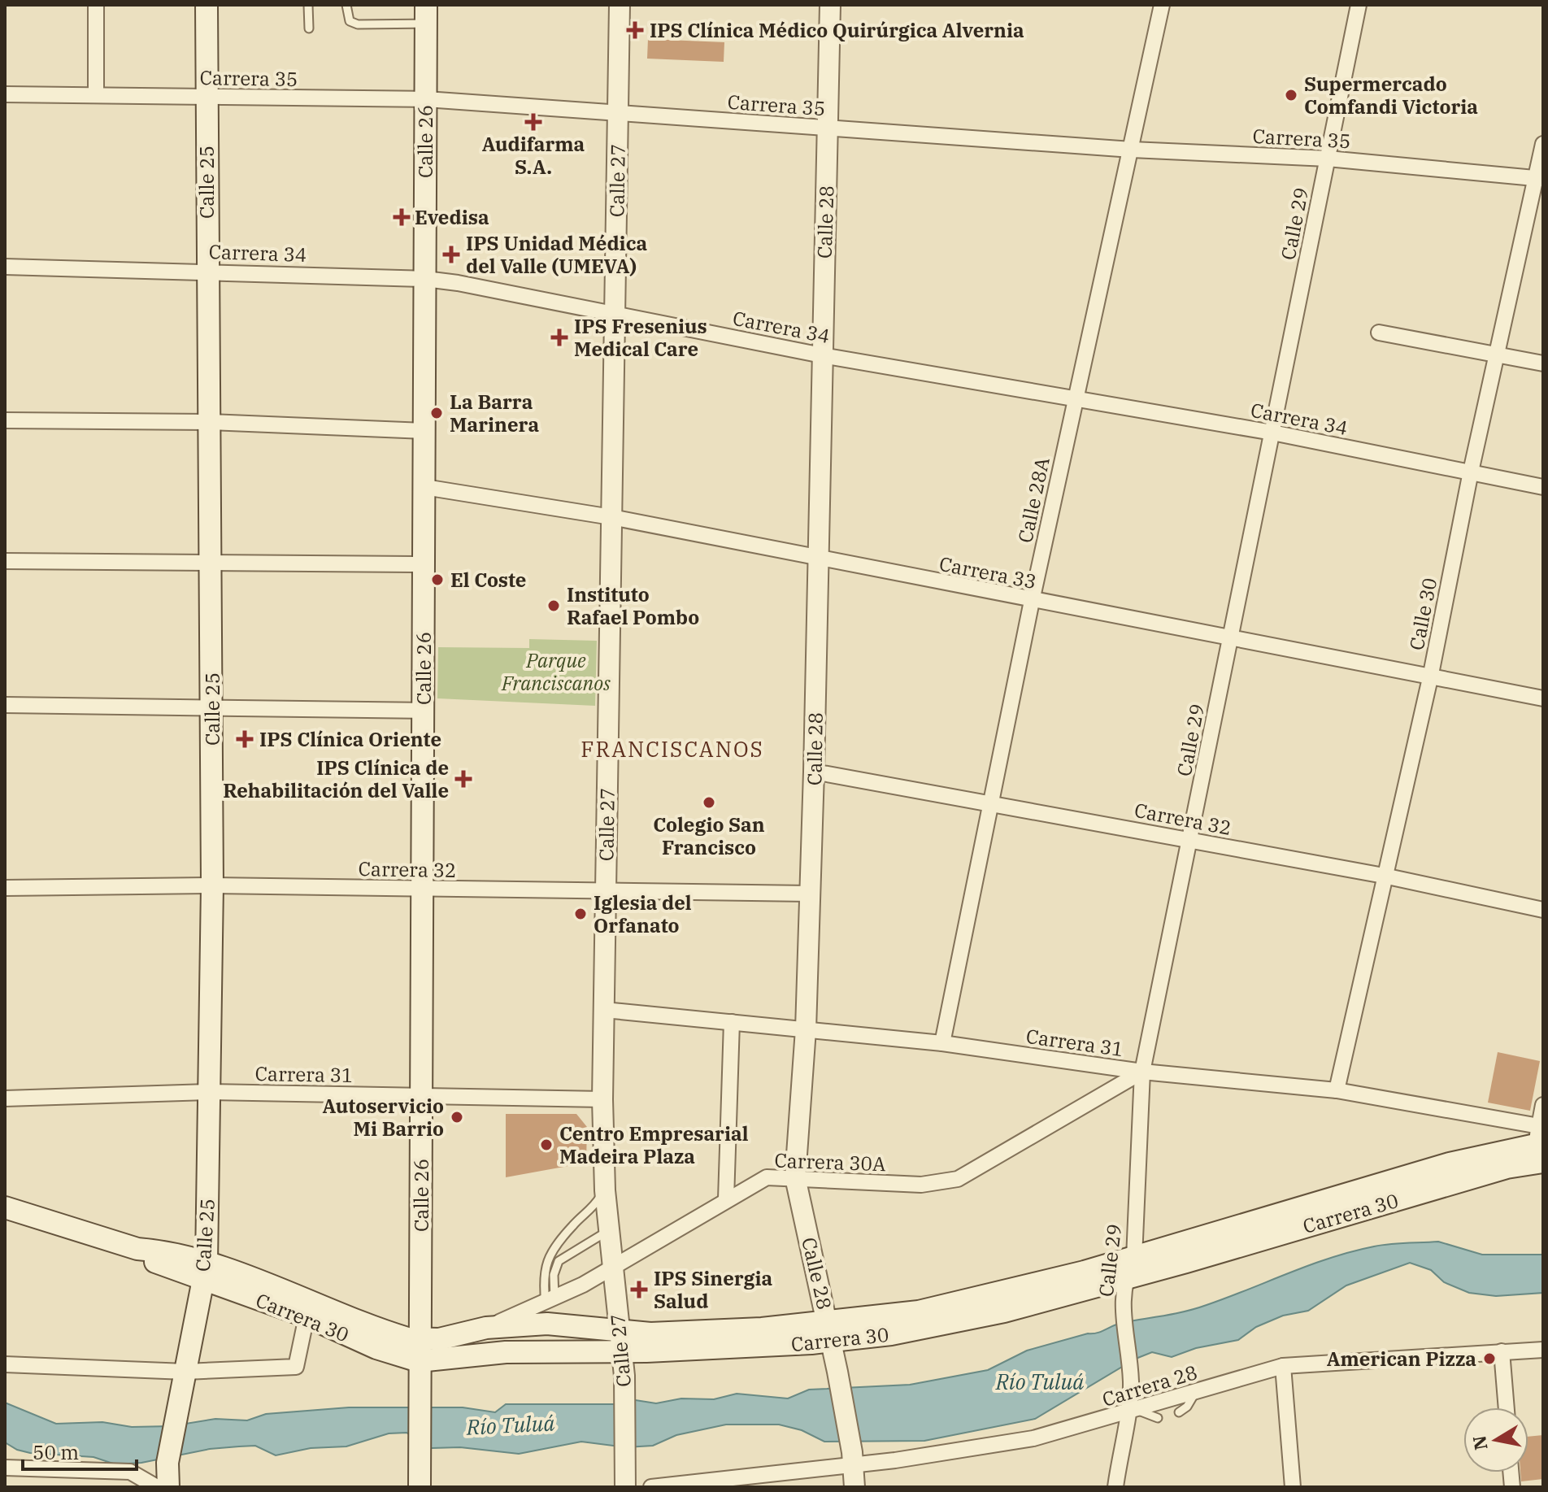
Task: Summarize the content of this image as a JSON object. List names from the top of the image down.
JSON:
{
  "streets": {
    "main road": ["Calle 26", "Calle 25", "Carrera 30"],
    "street": [
      "Carrera 35",
      "Calle 27",
      "Calle 28",
      "Calle 29",
      "Carrera 34",
      "Calle 28A",
      "Carrera 33",
      "Calle 30",
      "Carrera 32",
      "Carrera 31",
      "Carrera 30A",
      "Carrera 28"
    ]
  },
  "crossings": [
    ["Carrera 35", "Calle 26"],
    ["Carrera 35", "Calle 27"],
    ["Carrera 35", "Calle 25"],
    ["Carrera 35", "Calle 28"],
    ["Carrera 35", "Calle 29"],
    ["Carrera 35", "Calle 28A"],
    ["Carrera 35", "Calle 30"],
    ["Calle 26", "Carrera 34"],
    ["Calle 26", "Carrera 33"],
    ["Calle 26", "Carrera 32"],
    ["Calle 26", "Carrera 31"],
    ["Calle 26", "Carrera 30"],
    ["Calle 27", "Carrera 34"],
    ["Calle 27", "Carrera 33"],
    ["Calle 27", "Carrera 32"],
    ["Calle 27", "Carrera 31"],
    ["Calle 27", "Carrera 30A"],
    ["Calle 27", "Carrera 30"],
    ["Calle 25", "Carrera 34"],
    ["Calle 25", "Carrera 32"],
    ["Calle 25", "Carrera 31"],
    ["Calle 25", "Carrera 30"],
    ["Calle 28", "Carrera 34"],
    ["Calle 28", "Carrera 33"],
    ["Calle 28", "Carrera 32"],
    ["Calle 28", "Carrera 31"],
    ["Calle 28", "Carrera 30A"],
    ["Calle 28", "Carrera 30"],
    ["Calle 28", "Carrera 28"],
    ["Calle 29", "Carrera 34"],
    ["Calle 29", "Carrera 33"],
    ["Calle 29", "Carrera 32"],
    ["Calle 29", "Carrera 31"],
    ["Calle 29", "Carrera 30A"],
    ["Calle 29", "Carrera 30"],
    ["Calle 29", "Carrera 28"],
    ["Carrera 34", "Calle 28A"],
    ["Carrera 34", "Calle 30"],
    ["Calle 28A", "Carrera 33"],
    ["Calle 28A", "Carrera 32"],
    ["Calle 28A", "Carrera 31"],
    ["Carrera 33", "Calle 30"],
    ["Calle 30", "Carrera 32"],
    ["Calle 30", "Carrera 31"],
    ["Carrera 31", "Carrera 30A"],
    ["Carrera 31", "Carrera 30"],
    ["Carrera 30A", "Carrera 30"]
  ],
  "districts": ["FRANCISCANOS"],
  "water": ["Río Tuluá"],
  "parks": ["Parque Franciscanos"],
  "places": {
    "health": [
      "IPS Clínica Médico Quirúrgica Alvernia",
      "Audifarma S.A.",
      "Evedisa",
      "IPS Unidad Médica del Valle (UMEVA)",
      "IPS Fresenius Medical Care",
      "IPS Clínica Oriente",
      "IPS Clínica de Rehabilitación del Valle",
      "IPS Sinergia Salud"
    ],
    "other": [
      "Supermercado Comfandi Victoria",
      "La Barra Marinera",
      "El Coste",
      "Instituto Rafael Pombo",
      "Colegio San Francisco",
      "Iglesia del Orfanato",
      "Autoservicio Mi Barrio",
      "Centro Empresarial Madeira Plaza",
      "American Pizza"
    ]
  },
  "scale_bar": "50 m",
  "north": "left"
}
